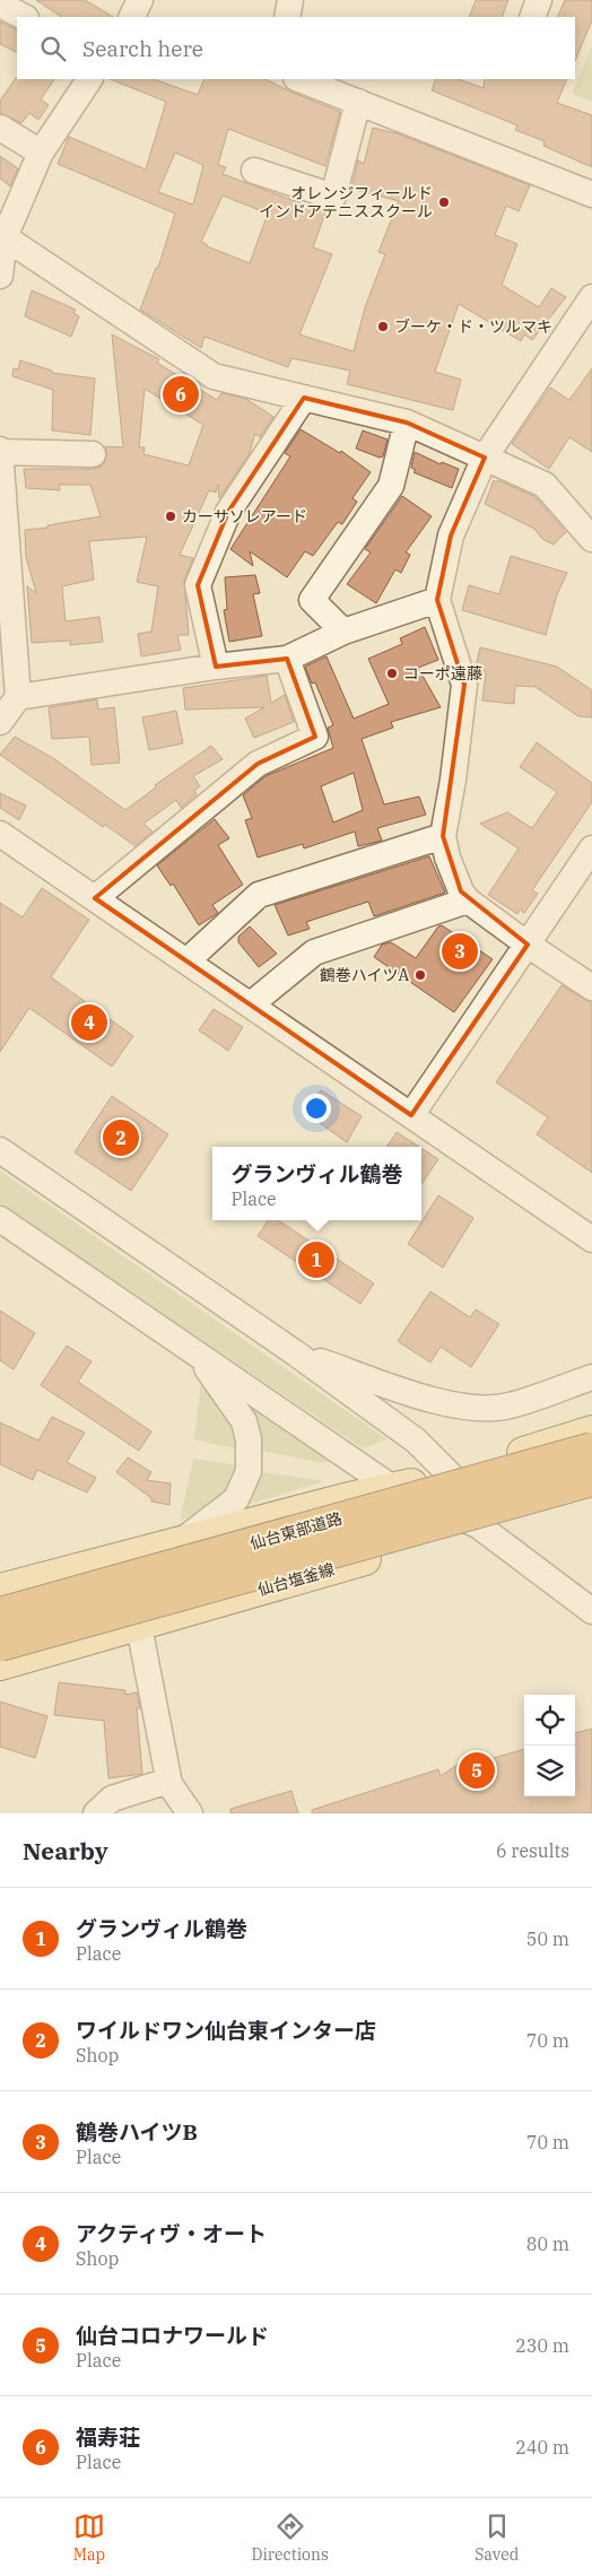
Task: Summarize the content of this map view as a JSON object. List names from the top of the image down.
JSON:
{
  "streets": {
    "highway": ["仙台東部道路"],
    "main road": ["仙台塩釜線"]
  },
  "places": [
    "オレンジフィールド インドアテニススクール",
    "ブーケ・ド・ツルマキ",
    "カーサソレアード",
    "コーポ遠藤",
    "鶴巻ハイツA"
  ],
  "page": {
    "search": "Search here",
    "pins": [
      "6",
      "3",
      "4",
      "2",
      "1",
      "5"
    ],
    "popup": ["グランヴィル鶴巻", "Place"],
    "heading": ["Nearby", "6 results"],
    "list": [
      {
        "mark": "1",
        "name": "グランヴィル鶴巻",
        "note": "Place",
        "value": "50 m"
      },
      {
        "mark": "2",
        "name": "ワイルドワン仙台東インター店",
        "note": "Shop",
        "value": "70 m"
      },
      {
        "mark": "3",
        "name": "鶴巻ハイツB",
        "note": "Place",
        "value": "70 m"
      },
      {
        "mark": "4",
        "name": "アクティヴ・オート",
        "note": "Shop",
        "value": "80 m"
      },
      {
        "mark": "5",
        "name": "仙台コロナワールド",
        "note": "Place",
        "value": "230 m"
      },
      {
        "mark": "6",
        "name": "福寿荘",
        "note": "Place",
        "value": "240 m"
      }
    ],
    "nav": ["Map", "Directions", "Saved"]
  }
}
